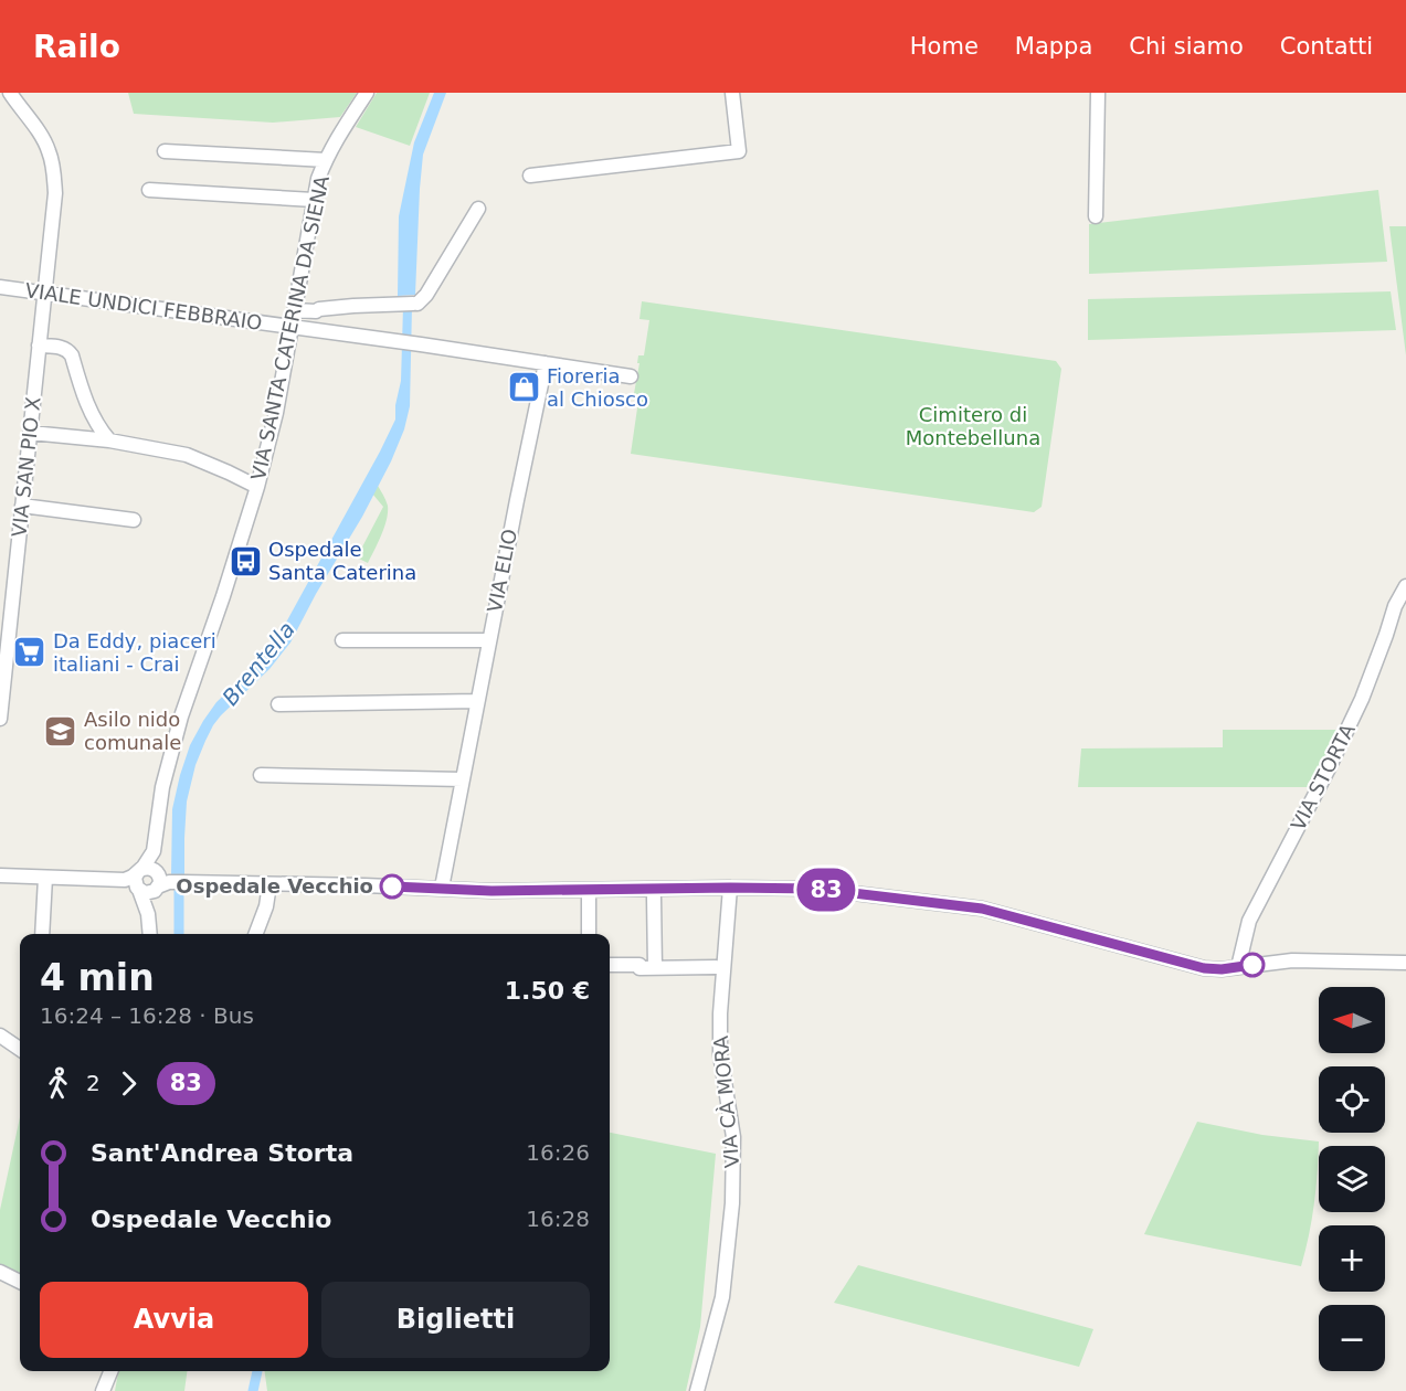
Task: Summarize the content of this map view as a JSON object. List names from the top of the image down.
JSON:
{
  "streets": {
    "street": [
      "VIALE UNDICI FEBBRAIO",
      "VIA SANTA CATERINA DA SIENA",
      "VIA SAN PIO X",
      "VIA ELIO",
      "VIA STORTA",
      "VIA CÀ MORA"
    ]
  },
  "crossings": [
    ["VIALE UNDICI FEBBRAIO", "VIA SANTA CATERINA DA SIENA"],
    ["VIALE UNDICI FEBBRAIO", "VIA SAN PIO X"],
    ["VIALE UNDICI FEBBRAIO", "VIA ELIO"]
  ],
  "water": ["Brentella"],
  "parks": ["Cimitero di Montebelluna"],
  "places": {
    "shop": ["Fioreria al Chiosco"],
    "bus stop": ["Ospedale Santa Caterina"],
    "supermarket": ["Da Eddy, piaceri italiani - Crai"],
    "school or university": ["Asilo nido comunale"],
    "other": ["Ospedale Vecchio"]
  },
  "lines": ["bus line 83"],
  "north": "left",
  "page": {
    "header": "Railo",
    "nav": [
      "Home",
      "Mappa",
      "Chi siamo",
      "Contatti"
    ],
    "on_map": "83",
    "heading": ["4 min", "16:24 – 16:28 · Bus", "1.50 €"],
    "map_buttons": ["+", "−"],
    "legs": ["2", "83"],
    "list": [
      {
        "name": "Sant'Andrea Storta",
        "value": "16:26"
      },
      {
        "name": "Ospedale Vecchio",
        "value": "16:28"
      }
    ],
    "buttons": ["Avvia", "Biglietti"]
  }
}
